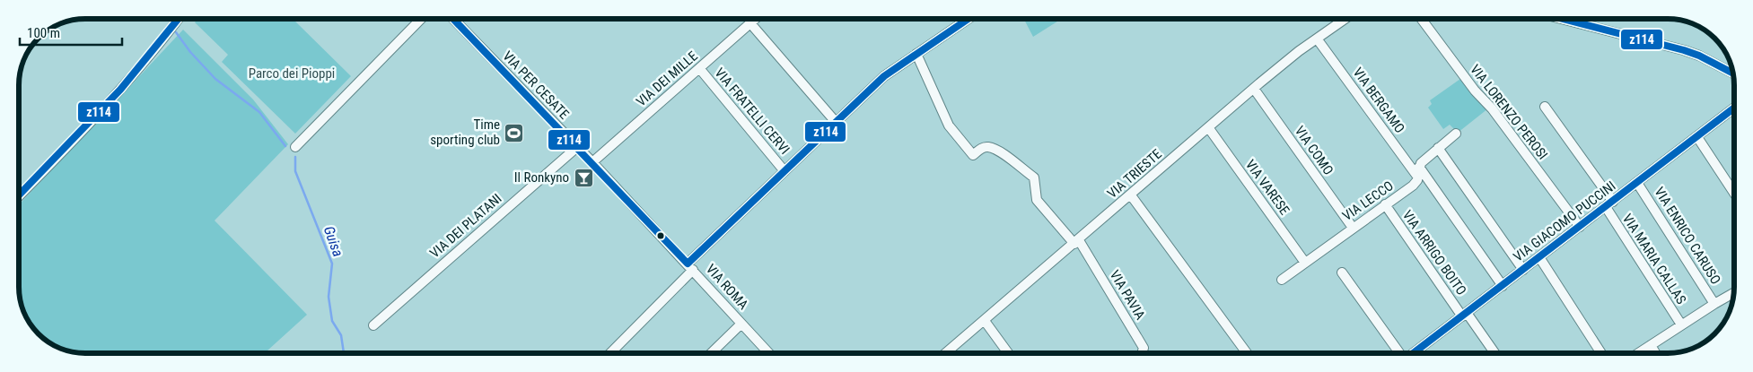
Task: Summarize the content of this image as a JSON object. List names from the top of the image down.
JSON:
{
  "streets": {
    "street": [
      "VIA DEI MILLE",
      "VIA PER CESATE",
      "VIA BERGAMO",
      "VIA FRATELLI CERVI",
      "VIA LORENZO PEROSI",
      "VIA COMO",
      "VIA TRIESTE",
      "VIA VARESE",
      "VIA LECCO",
      "VIA GIACOMO PUCCINI",
      "VIA DEI PLATANI",
      "VIA ENRICO CARUSO",
      "VIA ARRIGO BOITO",
      "VIA MARIA CALLAS",
      "VIA ROMA",
      "VIA PAVIA"
    ]
  },
  "crossings": [
    ["VIA DEI MILLE", "VIA PER CESATE"],
    ["VIA DEI MILLE", "VIA FRATELLI CERVI"],
    ["VIA PER CESATE", "VIA DEI PLATANI"],
    ["VIA PER CESATE", "VIA ROMA"],
    ["VIA BERGAMO", "VIA TRIESTE"],
    ["VIA BERGAMO", "VIA LECCO"],
    ["VIA LORENZO PEROSI", "VIA GIACOMO PUCCINI"],
    ["VIA COMO", "VIA TRIESTE"],
    ["VIA COMO", "VIA LECCO"],
    ["VIA TRIESTE", "VIA VARESE"],
    ["VIA TRIESTE", "VIA PAVIA"],
    ["VIA VARESE", "VIA LECCO"],
    ["VIA LECCO", "VIA ARRIGO BOITO"],
    ["VIA GIACOMO PUCCINI", "VIA ENRICO CARUSO"],
    ["VIA GIACOMO PUCCINI", "VIA ARRIGO BOITO"],
    ["VIA GIACOMO PUCCINI", "VIA MARIA CALLAS"]
  ],
  "water": ["Guisa"],
  "parks": ["Parco dei Pioppi"],
  "places": {
    "sports": ["Time sporting club"],
    "bar": ["Il Ronkyno"]
  },
  "lines": ["transit line z114"],
  "scale_bar": "100 m"
}
